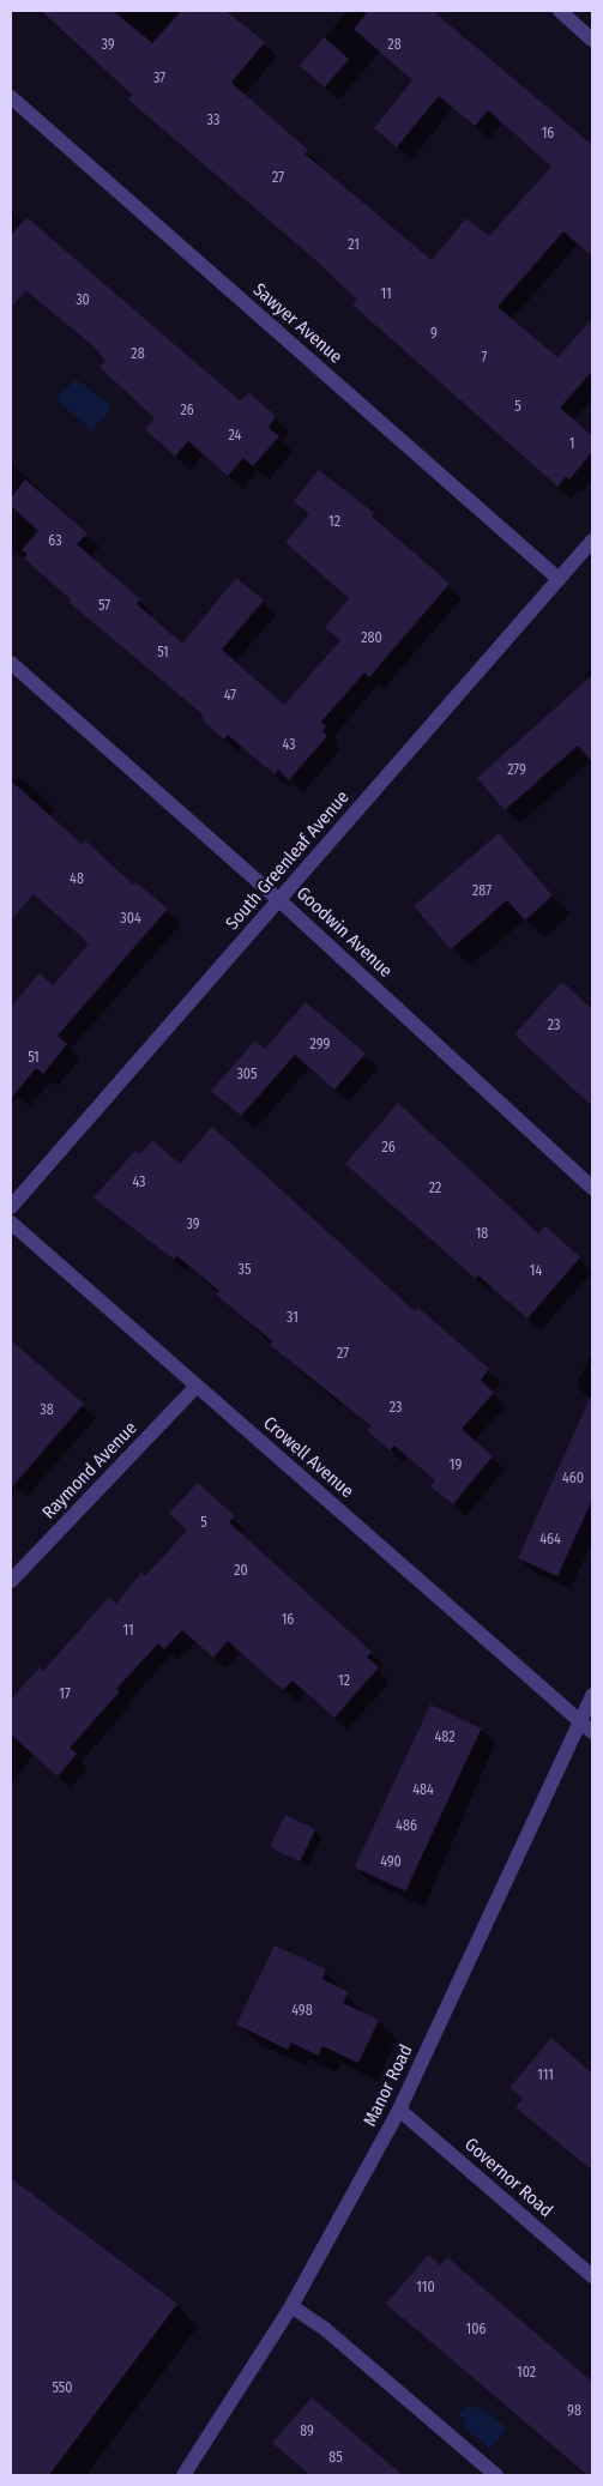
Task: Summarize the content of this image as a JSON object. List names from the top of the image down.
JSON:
{
  "streets": {
    "street": [
      "Sawyer Avenue",
      "South Greenleaf Avenue",
      "Goodwin Avenue",
      "Crowell Avenue",
      "Raymond Avenue",
      "Manor Road",
      "Governor Road"
    ]
  },
  "crossings": [
    ["Sawyer Avenue", "South Greenleaf Avenue"],
    ["South Greenleaf Avenue", "Goodwin Avenue"],
    ["Crowell Avenue", "Raymond Avenue"],
    ["Crowell Avenue", "Manor Road"],
    ["Manor Road", "Governor Road"]
  ],
  "house_numbers": [
    "39",
    "28",
    "37",
    "33",
    "16",
    "27",
    "21",
    "11",
    "30",
    "9",
    "28",
    "7",
    "5",
    "26",
    "24",
    "1",
    "12",
    "63",
    "57",
    "280",
    "51",
    "47",
    "43",
    "279",
    "48",
    "287",
    "304",
    "23",
    "299",
    "51",
    "305",
    "26",
    "43",
    "22",
    "39",
    "18",
    "35",
    "14",
    "31",
    "27",
    "23",
    "38",
    "19",
    "460",
    "5",
    "464",
    "20",
    "16",
    "11",
    "12",
    "17",
    "482",
    "484",
    "486",
    "490",
    "498",
    "111",
    "110",
    "106",
    "102",
    "550",
    "98",
    "89",
    "85"
  ]
}
